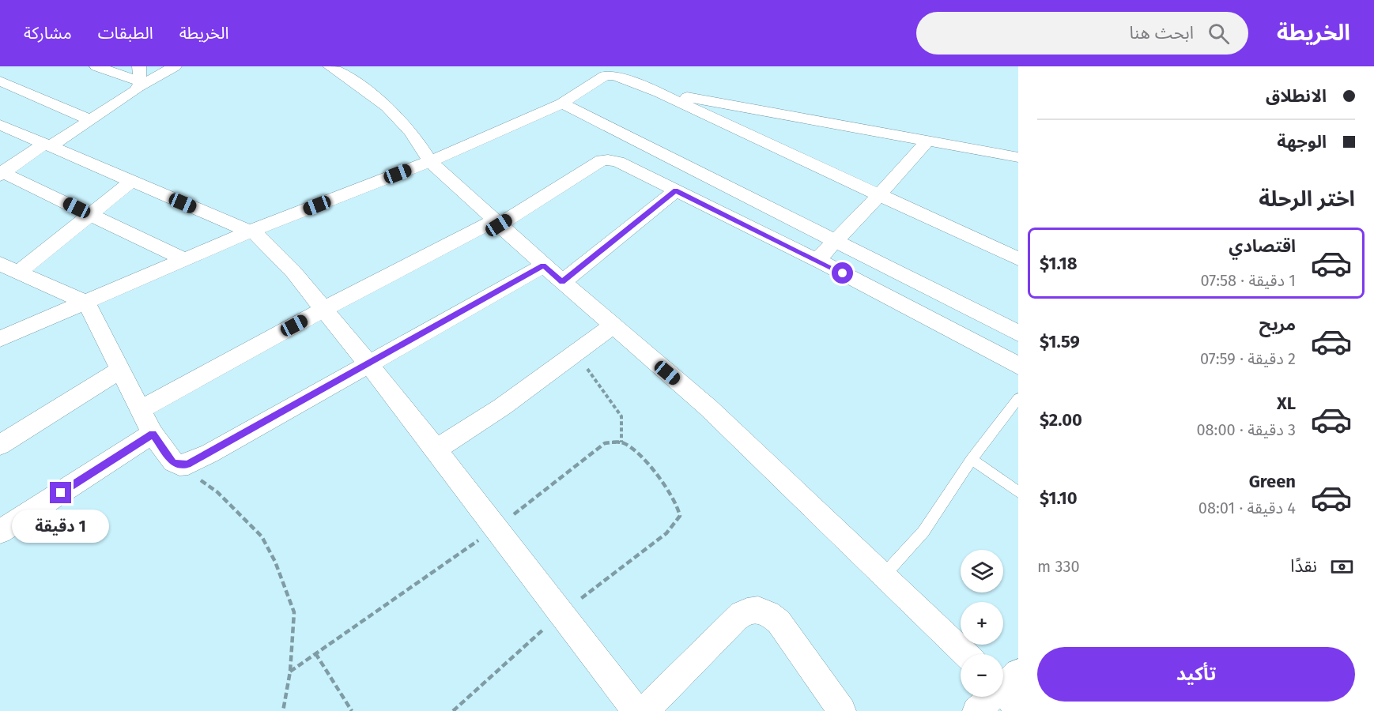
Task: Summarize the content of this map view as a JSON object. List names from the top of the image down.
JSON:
{
  "page": {
    "header": "الخريطة",
    "search": "ابحث هنا",
    "nav": ["الخريطة", "الطبقات", "مشاركة"],
    "banner": ["الانطلاق", "الوجهة"],
    "heading": "اختر الرحلة",
    "list": [
      {
        "name": "اقتصادي",
        "note": "1 دقيقة · 07:58",
        "value": "$1.18"
      },
      {
        "name": "مريح",
        "note": "2 دقيقة · 07:59",
        "value": "$1.59"
      },
      {
        "name": "XL",
        "note": "3 دقيقة · 08:00",
        "value": "$2.00"
      },
      {
        "name": "Green",
        "note": "4 دقيقة · 08:01",
        "value": "$1.10"
      }
    ],
    "bubble": "1 دقيقة",
    "pay": ["نقدًا", "330 m"],
    "map_buttons": ["+", "−"],
    "buttons": "تأكيد"
  }
}
